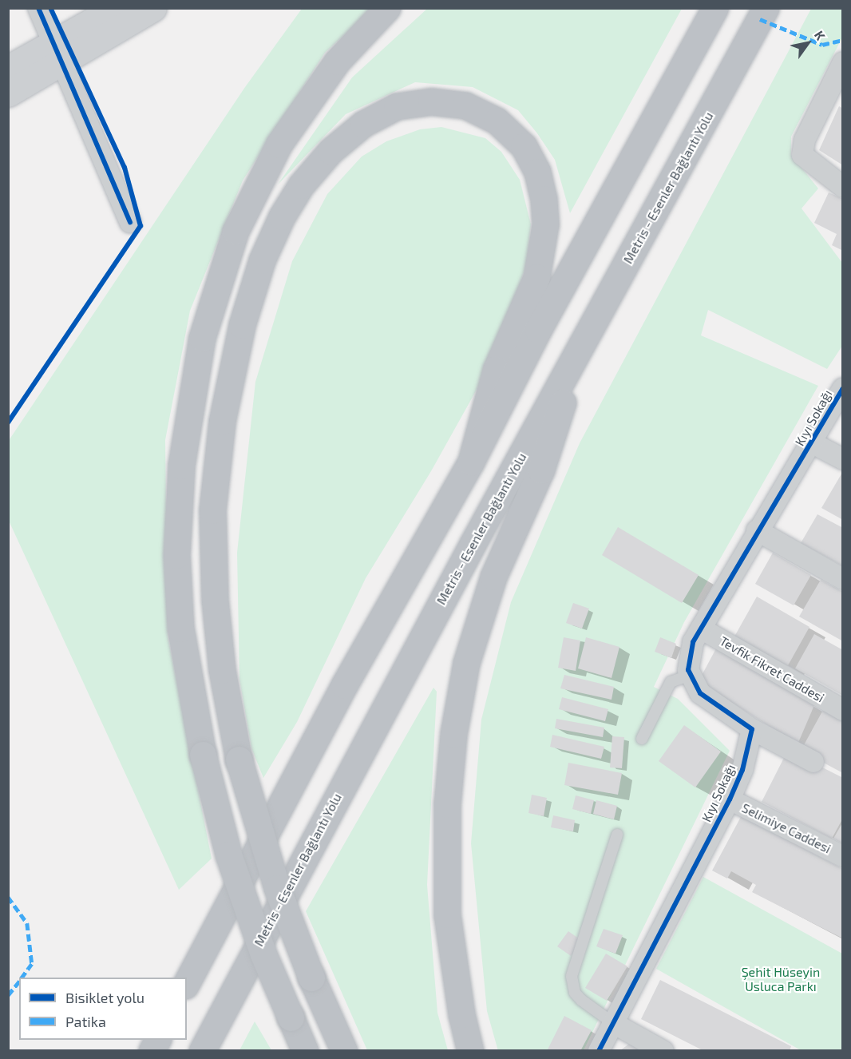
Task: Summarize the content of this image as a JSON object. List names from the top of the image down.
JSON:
{
  "streets": {
    "highway": ["Metris - Esenler Bağlantı Yolu"],
    "street": ["Kıyı Sokağı", "Tevfik Fikret Caddesi", "Selimiye Caddesi"]
  },
  "crossings": [
    ["Kıyı Sokağı", "Tevfik Fikret Caddesi"],
    ["Kıyı Sokağı", "Selimiye Caddesi"]
  ],
  "parks": ["Şehit Hüseyin Usluca Parkı"],
  "legend": ["Bisiklet yolu", "Patika"],
  "north": "top right"
}
